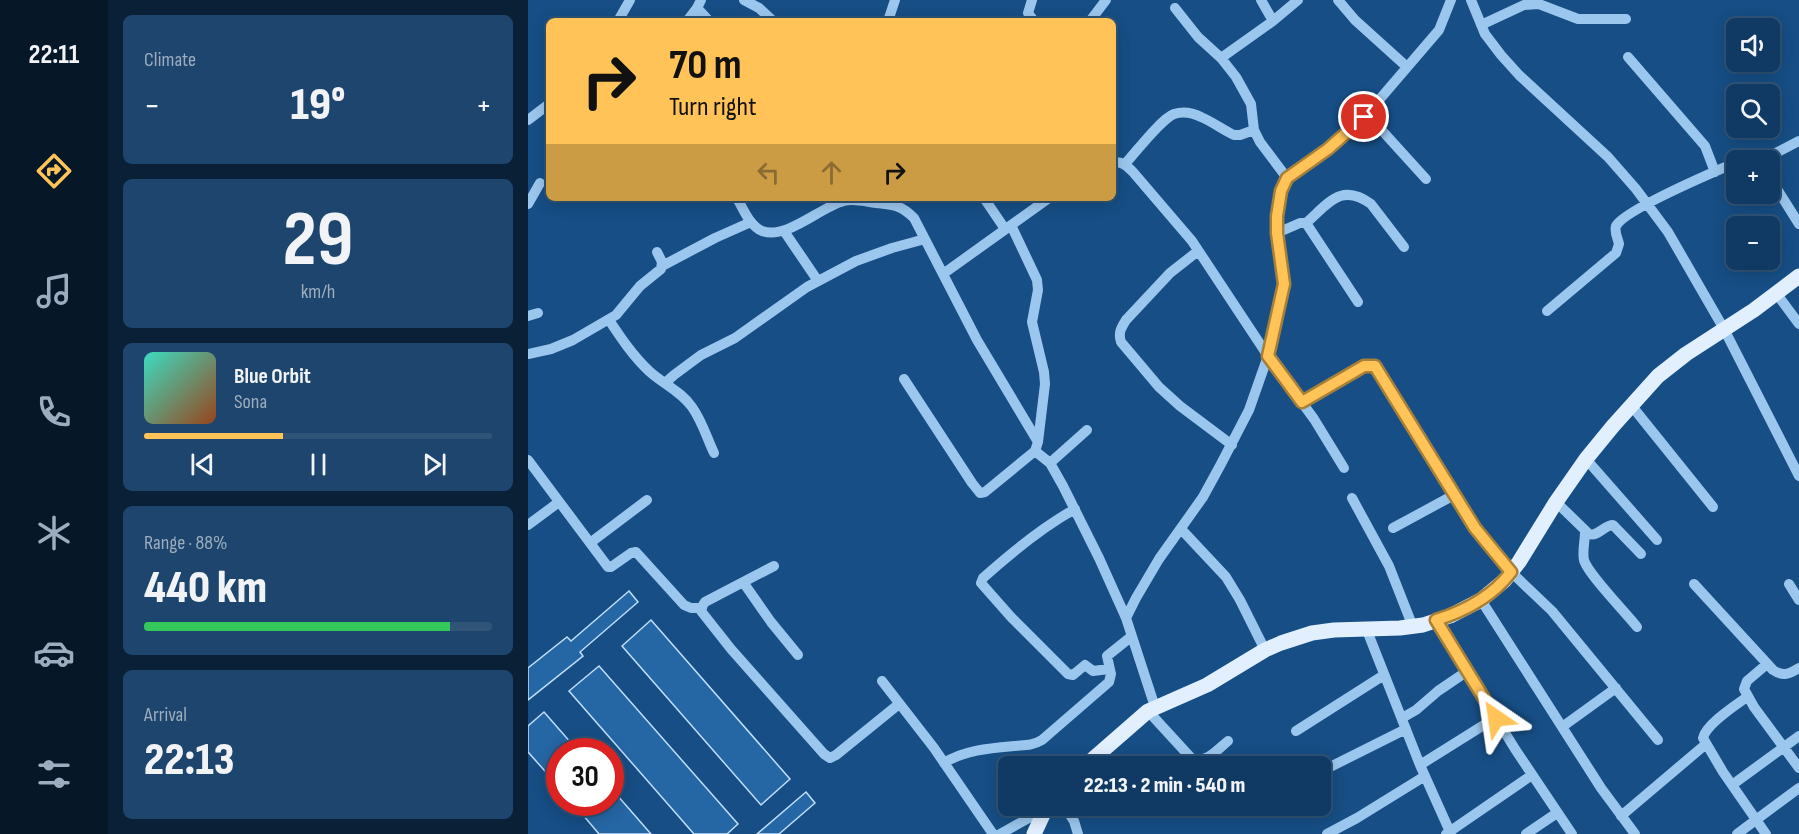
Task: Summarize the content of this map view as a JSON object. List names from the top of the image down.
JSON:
{
  "page": {
    "tabs": "22:11",
    "tile": [
      "Climate",
      ["29", "km/h"],
      ["Range · 88%", "440 km"],
      ["Arrival", "22:13"]
    ],
    "map_buttons": ["+", "−"],
    "turn": ["70 m", "Turn right"],
    "heat": ["−", "19°", "+"],
    "song": ["Blue Orbit", "Sona"],
    "limit": "30",
    "trip": "22:13 · 2 min · 540 m"
  }
}
